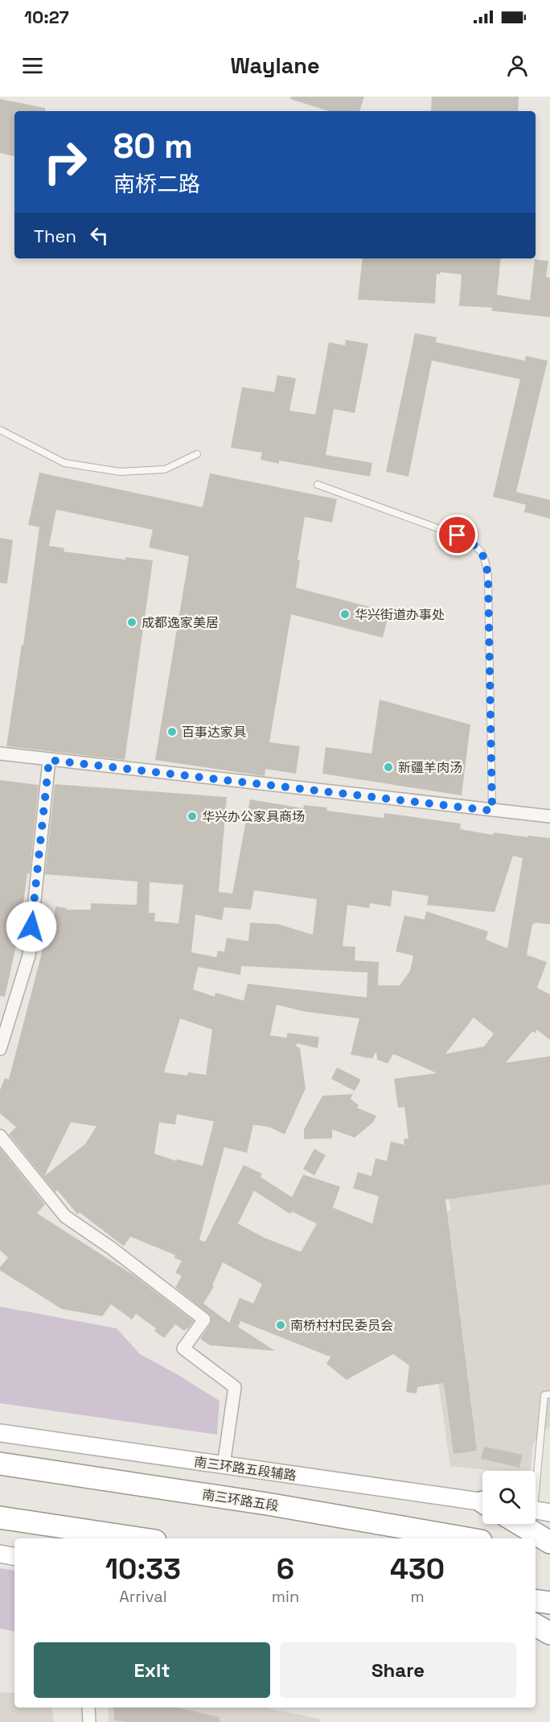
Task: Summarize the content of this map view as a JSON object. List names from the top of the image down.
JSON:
{
  "streets": {
    "highway": ["南三环路五段"],
    "main road": ["南三环路五段辅路"]
  },
  "places": [
    "华兴街道办事处",
    "成都逸家美居",
    "百事达家具",
    "新疆羊肉汤",
    "华兴办公家具商场",
    "南桥村村民委员会"
  ],
  "page": {
    "status": "10:27",
    "header": "Waylane",
    "turn": ["80 m", "南桥二路"],
    "then": "Then",
    "eta": [
      "10:33",
      "Arrival",
      "6",
      "min",
      "430",
      "m"
    ],
    "buttons": ["Exit", "Share"]
  }
}
